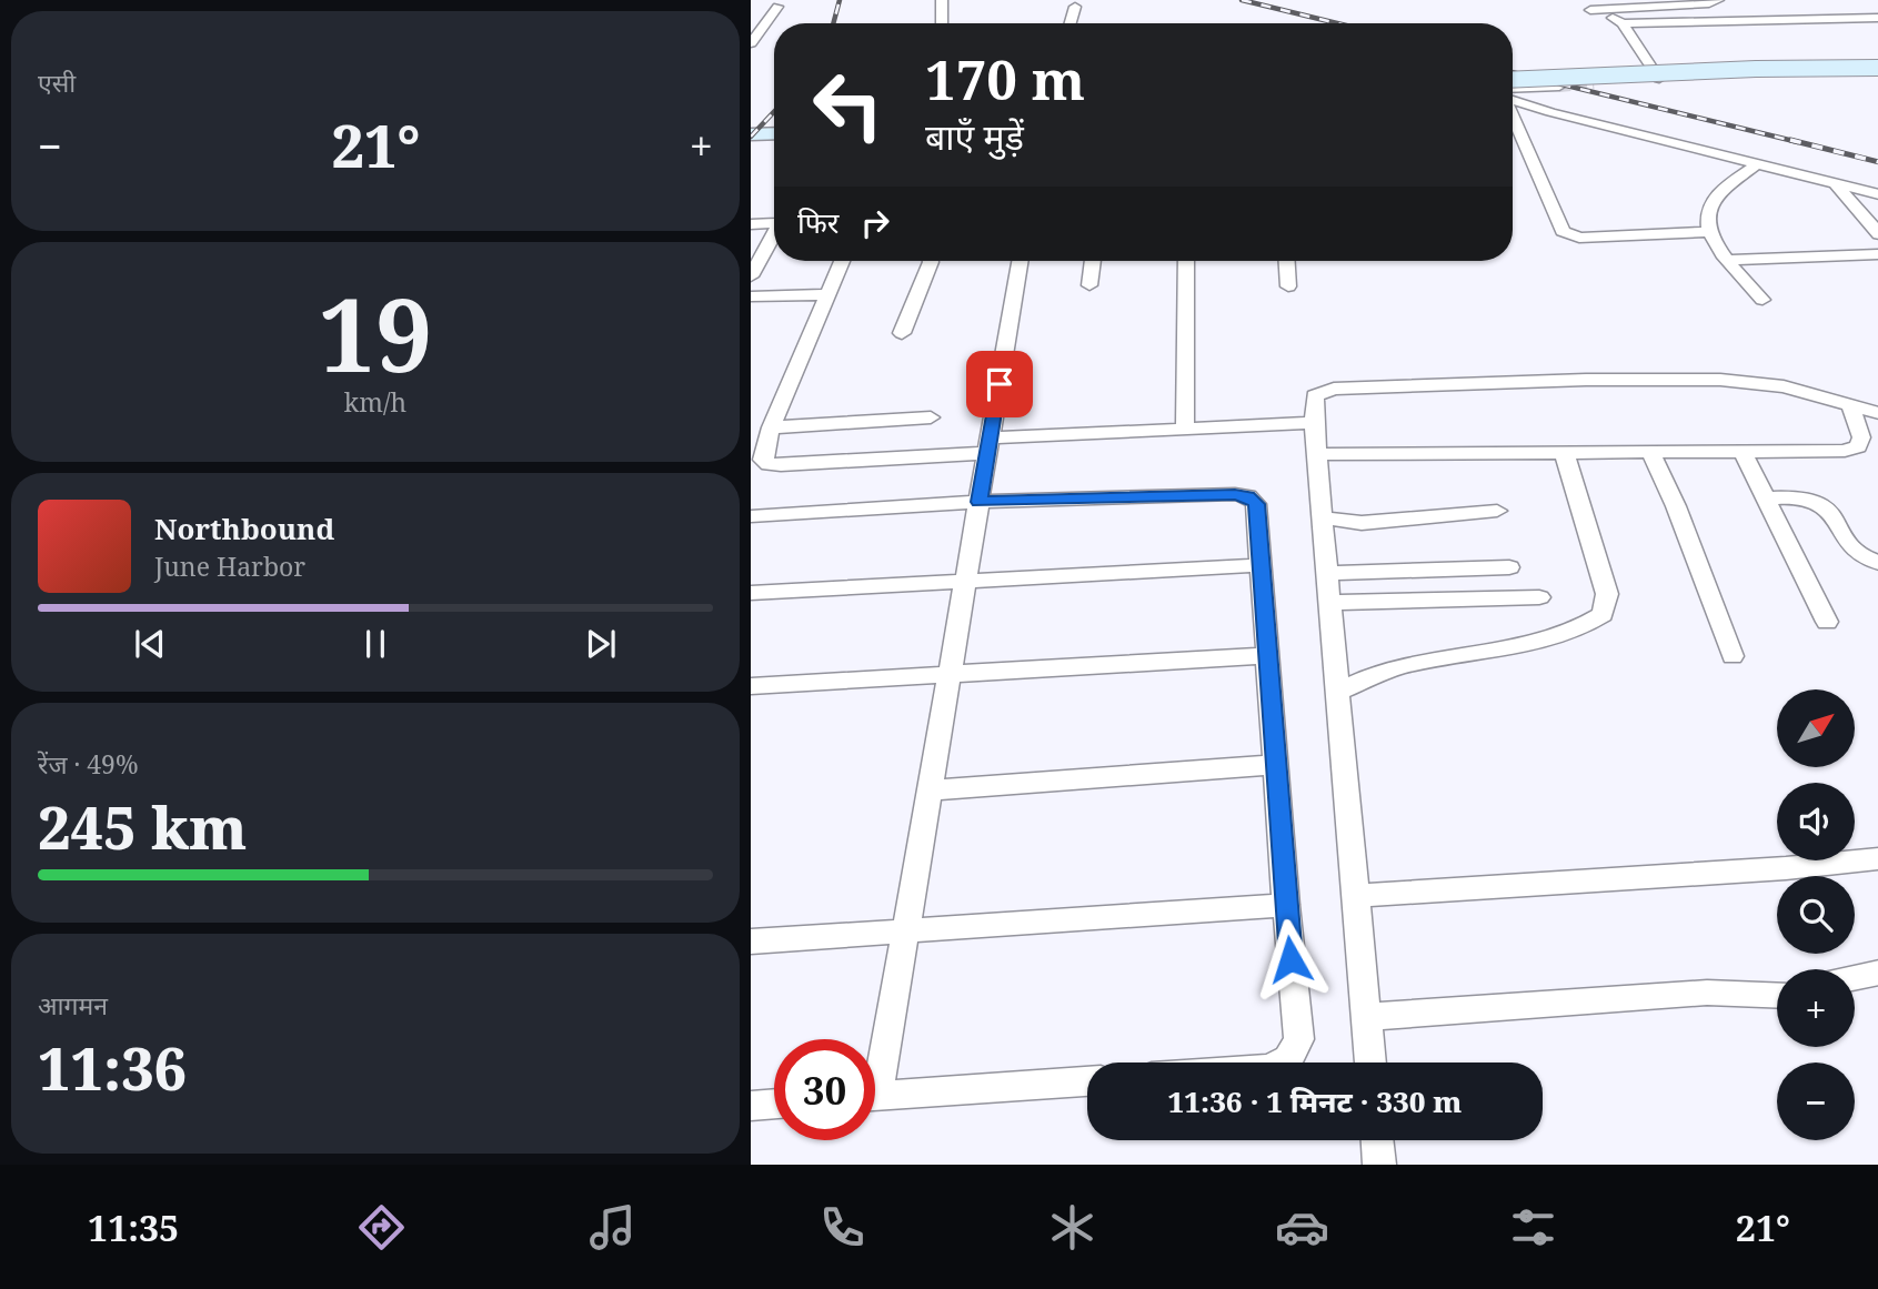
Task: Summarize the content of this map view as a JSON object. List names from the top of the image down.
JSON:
{
  "north": "top right",
  "page": {
    "tile": [
      "एसी",
      ["19", "km/h"],
      ["रेंज · 49%", "245 km"],
      ["आगमन", "11:36"]
    ],
    "turn": ["170 m", "बाएँ मुड़ें"],
    "heat": ["−", "21°", "+"],
    "then": "फिर",
    "song": ["Northbound", "June Harbor"],
    "map_buttons": ["+", "−"],
    "limit": "30",
    "trip": "11:36 · 1 मिनट · 330 m",
    "tabs": ["11:35", "21°"]
  }
}
